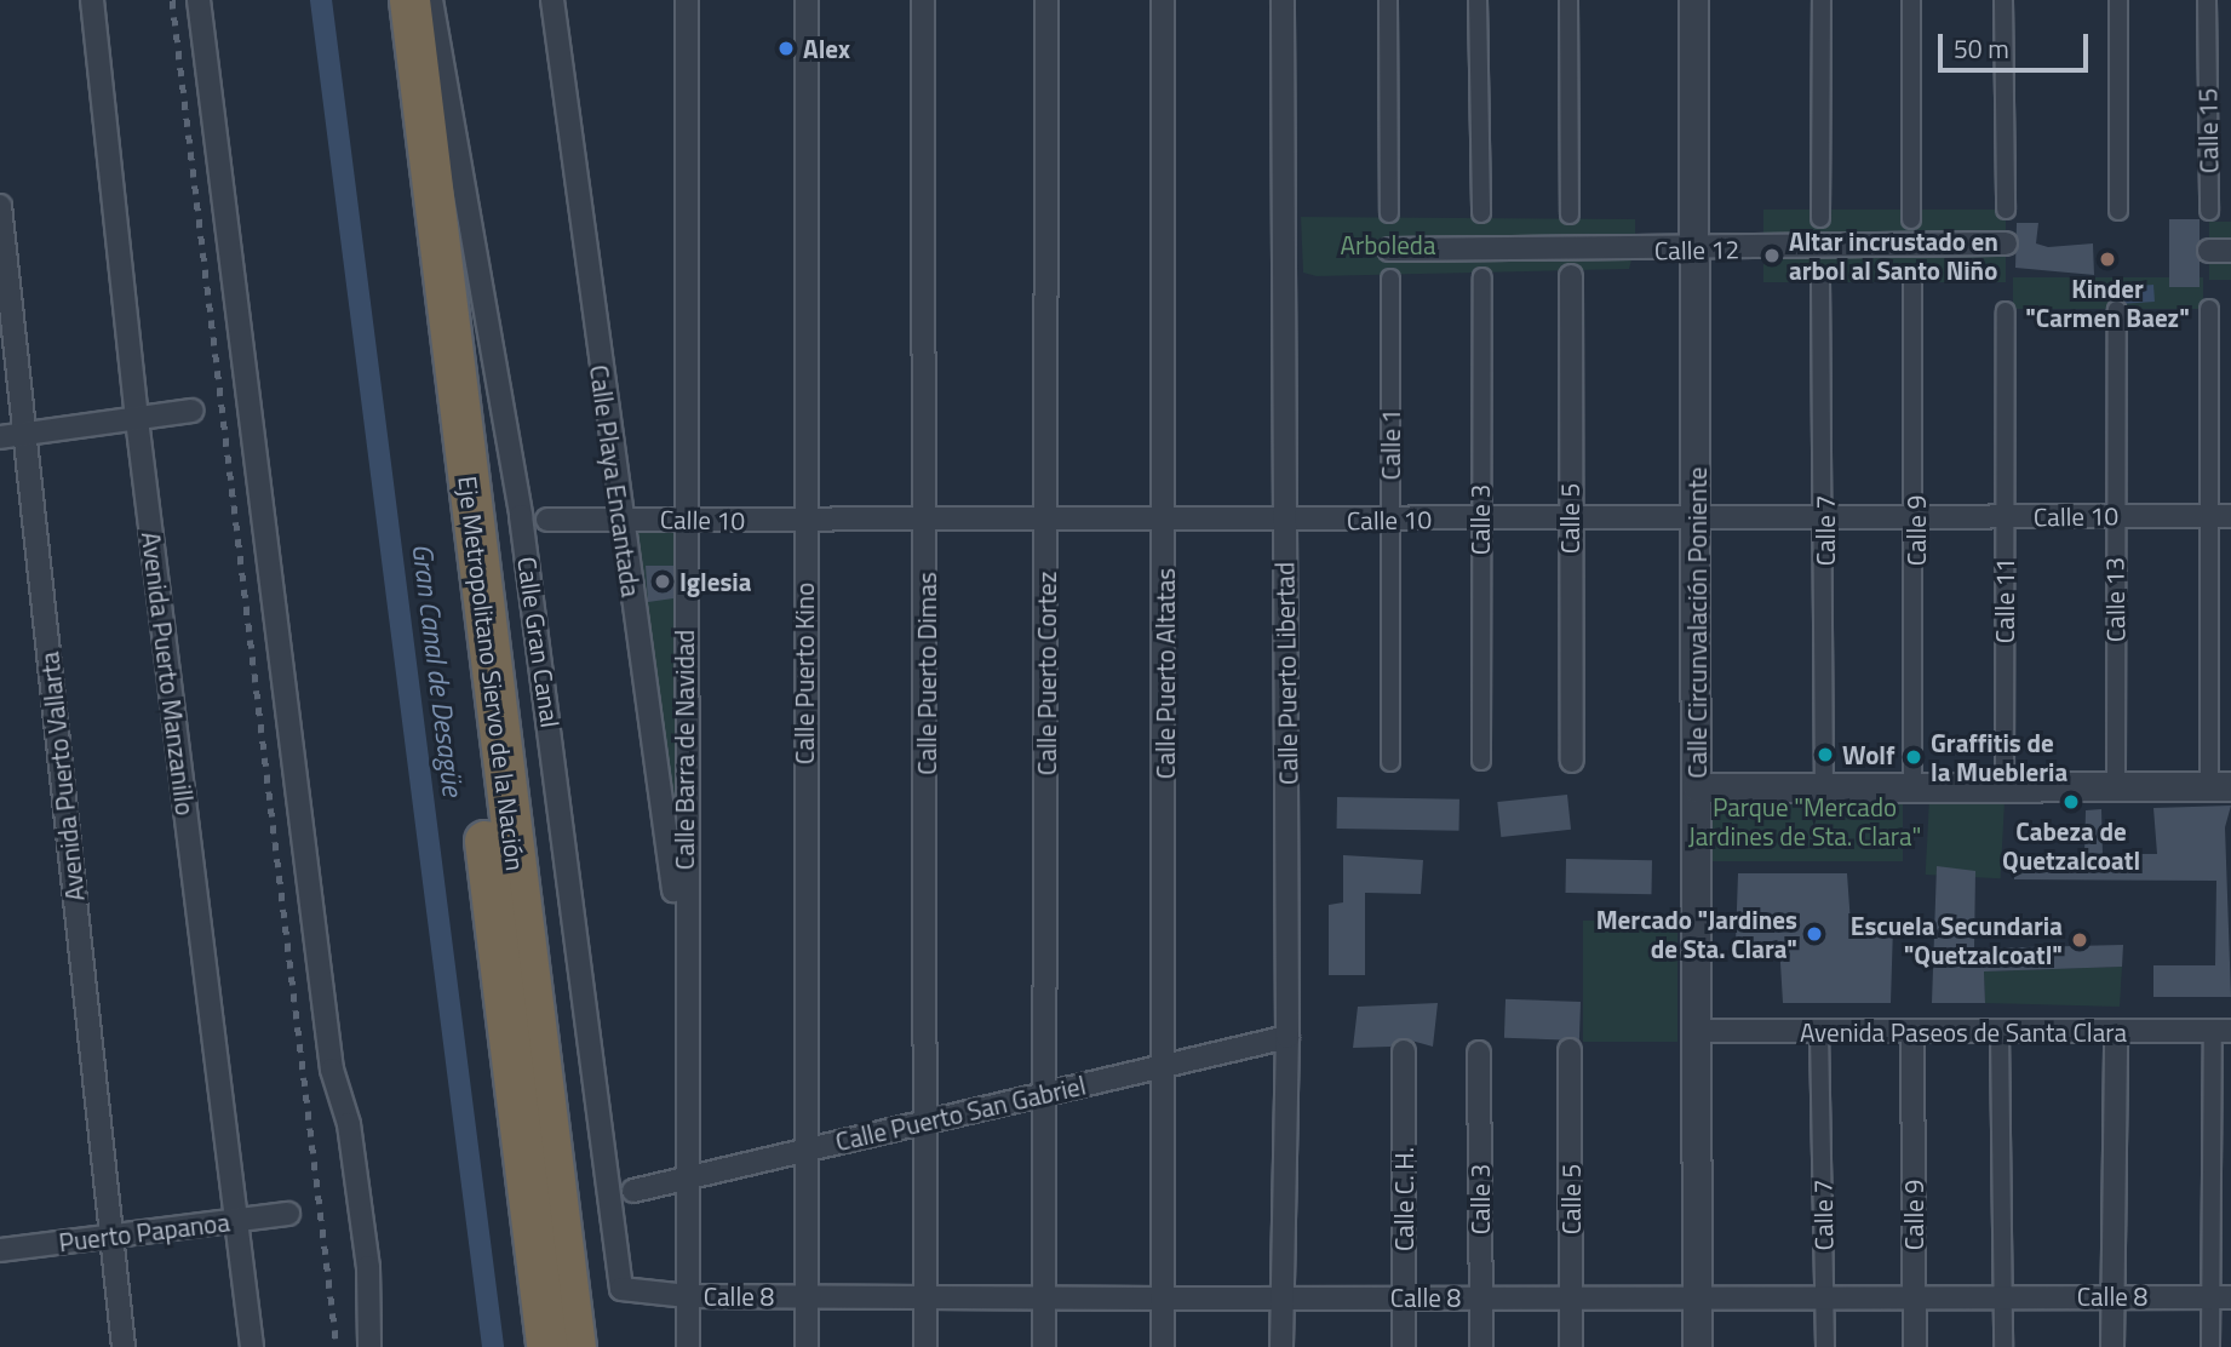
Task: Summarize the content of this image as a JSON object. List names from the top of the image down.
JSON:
{
  "streets": {
    "highway": ["Eje Metropolitano Siervo de la Nación"],
    "street": [
      "Calle 15",
      "Calle 12",
      "Calle 1",
      "Calle Playa Encantada",
      "Calle 10",
      "Calle 5",
      "Calle 3",
      "Calle 7",
      "Calle 9",
      "Calle 13",
      "Calle 11",
      "Calle Circunvalación Poniente",
      "Calle Gran Canal",
      "Avenida Puerto Manzanillo",
      "Calle Puerto Kino",
      "Calle Puerto Dimas",
      "Calle Puerto Cortez",
      "Calle Puerto Altatas",
      "Calle Puerto Libertad",
      "Calle Barra de Navidad",
      "Avenida Puerto Vallarta",
      "Avenida Paseos de Santa Clara",
      "Calle Puerto San Gabriel",
      "Calle C. H.",
      "Puerto Papanoa",
      "Calle 8"
    ]
  },
  "crossings": [
    ["Calle 12", "Calle Circunvalación Poniente"],
    ["Calle 1", "Calle 10"],
    ["Calle Playa Encantada", "Calle 10"],
    ["Calle Playa Encantada", "Calle Barra de Navidad"],
    ["Calle 10", "Calle 5"],
    ["Calle 10", "Calle 3"],
    ["Calle 10", "Calle 7"],
    ["Calle 10", "Calle 9"],
    ["Calle 10", "Calle 13"],
    ["Calle 10", "Calle 11"],
    ["Calle 10", "Calle Circunvalación Poniente"],
    ["Calle 10", "Calle Puerto Kino"],
    ["Calle 10", "Calle Puerto Dimas"],
    ["Calle 10", "Calle Puerto Cortez"],
    ["Calle 10", "Calle Puerto Altatas"],
    ["Calle 10", "Calle Puerto Libertad"],
    ["Calle 10", "Calle Barra de Navidad"],
    ["Calle 5", "Calle 8"],
    ["Calle 3", "Calle 8"],
    ["Calle 7", "Avenida Paseos de Santa Clara"],
    ["Calle 7", "Calle 8"],
    ["Calle 9", "Avenida Paseos de Santa Clara"],
    ["Calle 9", "Calle 8"],
    ["Calle Circunvalación Poniente", "Avenida Paseos de Santa Clara"],
    ["Calle Circunvalación Poniente", "Calle 8"],
    ["Calle Gran Canal", "Calle 8"],
    ["Avenida Puerto Manzanillo", "Puerto Papanoa"],
    ["Calle Puerto Kino", "Calle Puerto San Gabriel"],
    ["Calle Puerto Kino", "Calle 8"],
    ["Calle Puerto Dimas", "Calle Puerto San Gabriel"],
    ["Calle Puerto Dimas", "Calle 8"],
    ["Calle Puerto Cortez", "Calle Puerto San Gabriel"],
    ["Calle Puerto Cortez", "Calle 8"],
    ["Calle Puerto Altatas", "Calle Puerto San Gabriel"],
    ["Calle Puerto Altatas", "Calle 8"],
    ["Calle Puerto Libertad", "Calle Puerto San Gabriel"],
    ["Calle Puerto Libertad", "Calle 8"],
    ["Calle Barra de Navidad", "Calle Puerto San Gabriel"],
    ["Calle Barra de Navidad", "Calle 8"],
    ["Avenida Puerto Vallarta", "Puerto Papanoa"],
    ["Calle C. H.", "Calle 8"]
  ],
  "water": ["Gran Canal de Desagüe"],
  "parks": ["Arboleda", "Parque \"Mercado Jardines de Sta. Clara\""],
  "places": [
    "Alex",
    "Altar incrustado en arbol al Santo Niño",
    "Kinder \"Carmen Baez\"",
    "Iglesia",
    "Wolf",
    "Graffitis de la Muebleria",
    "Cabeza de Quetzalcoatl",
    "Mercado \"Jardines de Sta. Clara\"",
    "Escuela Secundaria \"Quetzalcoatl\""
  ],
  "scale_bar": "50 m"
}
